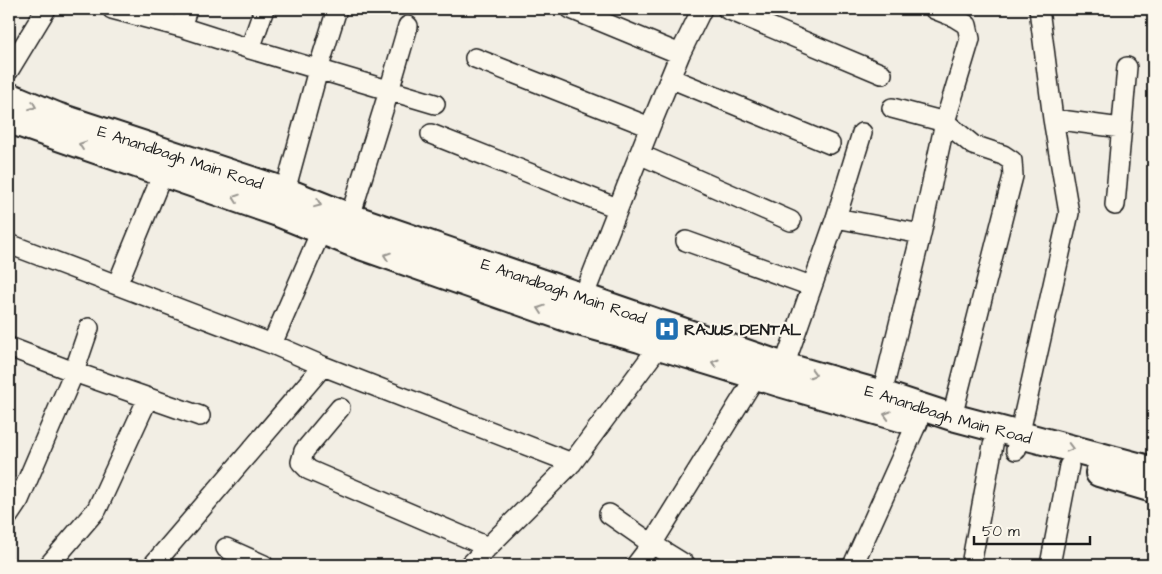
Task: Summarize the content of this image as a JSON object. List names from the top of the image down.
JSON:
{
  "streets": {
    "street": ["E Anandbagh Main Road"]
  },
  "places": {
    "hospital": ["RAJUS DENTAL"]
  },
  "scale_bar": "50 m"
}
